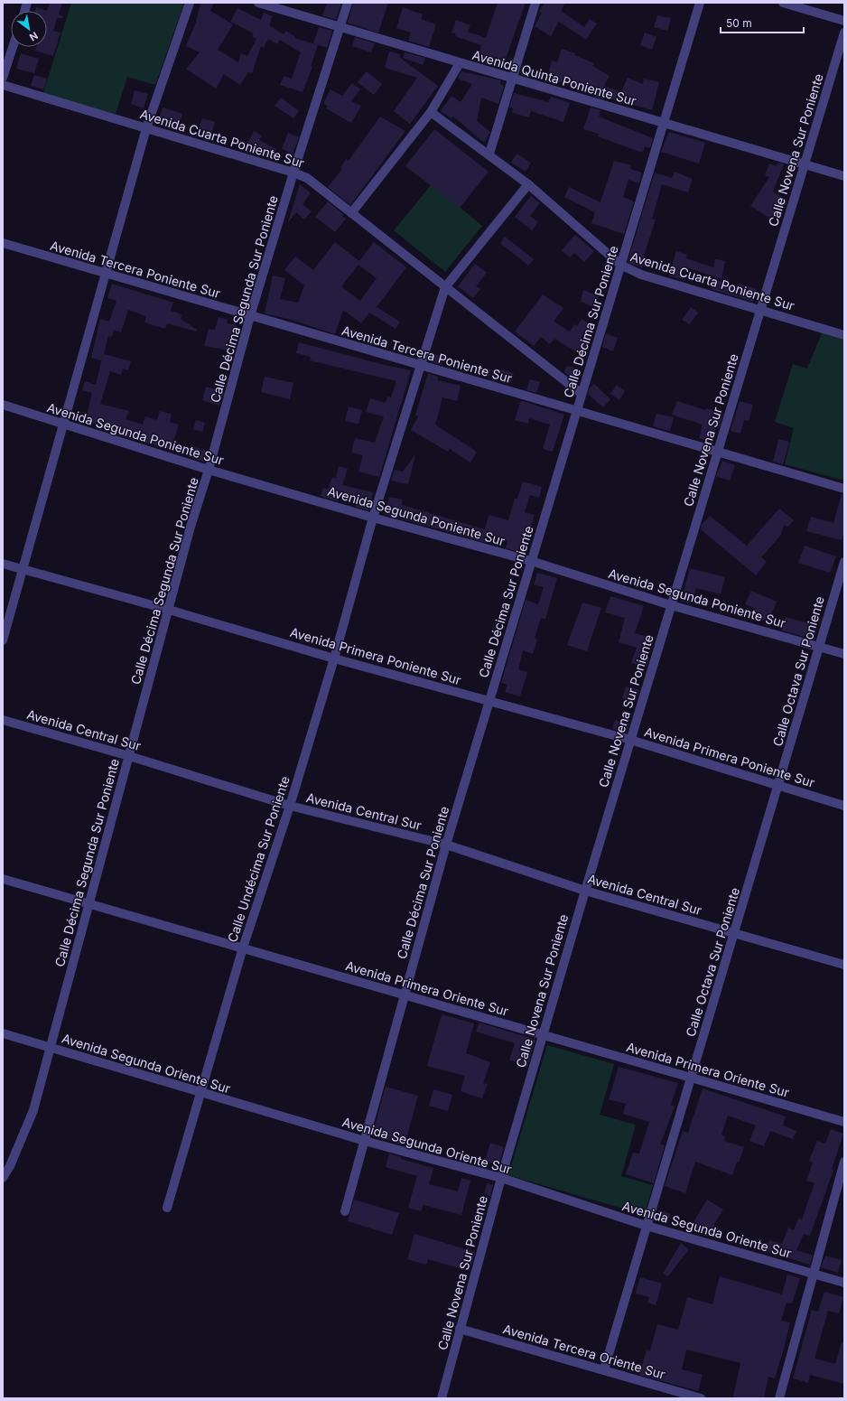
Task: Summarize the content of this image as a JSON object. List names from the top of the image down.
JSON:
{
  "streets": {
    "street": [
      "Avenida Quinta Poniente Sur",
      "Avenida Cuarta Poniente Sur",
      "Calle Novena Sur Poniente",
      "Avenida Tercera Poniente Sur",
      "Calle Décima Segunda Sur Poniente",
      "Calle Décima Sur Poniente",
      "Avenida Segunda Poniente Sur",
      "Avenida Primera Poniente Sur",
      "Calle Octava Sur Poniente",
      "Avenida Central Sur",
      "Calle Undécima Sur Poniente",
      "Avenida Primera Oriente Sur",
      "Avenida Segunda Oriente Sur",
      "Avenida Tercera Oriente Sur"
    ]
  },
  "crossings": [
    ["Avenida Quinta Poniente Sur", "Calle Novena Sur Poniente"],
    ["Avenida Quinta Poniente Sur", "Calle Décima Segunda Sur Poniente"],
    ["Avenida Quinta Poniente Sur", "Calle Décima Sur Poniente"],
    ["Avenida Cuarta Poniente Sur", "Calle Novena Sur Poniente"],
    ["Avenida Cuarta Poniente Sur", "Calle Décima Segunda Sur Poniente"],
    ["Avenida Cuarta Poniente Sur", "Calle Décima Sur Poniente"],
    ["Avenida Cuarta Poniente Sur", "Calle Undécima Sur Poniente"],
    ["Calle Novena Sur Poniente", "Avenida Tercera Poniente Sur"],
    ["Calle Novena Sur Poniente", "Avenida Segunda Poniente Sur"],
    ["Calle Novena Sur Poniente", "Avenida Primera Poniente Sur"],
    ["Calle Novena Sur Poniente", "Avenida Central Sur"],
    ["Calle Novena Sur Poniente", "Avenida Primera Oriente Sur"],
    ["Calle Novena Sur Poniente", "Avenida Segunda Oriente Sur"],
    ["Calle Novena Sur Poniente", "Avenida Tercera Oriente Sur"],
    ["Avenida Tercera Poniente Sur", "Calle Décima Segunda Sur Poniente"],
    ["Avenida Tercera Poniente Sur", "Calle Décima Sur Poniente"],
    ["Avenida Tercera Poniente Sur", "Calle Undécima Sur Poniente"],
    ["Calle Décima Segunda Sur Poniente", "Avenida Segunda Poniente Sur"],
    ["Calle Décima Segunda Sur Poniente", "Avenida Primera Poniente Sur"],
    ["Calle Décima Segunda Sur Poniente", "Avenida Central Sur"],
    ["Calle Décima Segunda Sur Poniente", "Avenida Primera Oriente Sur"],
    ["Calle Décima Segunda Sur Poniente", "Avenida Segunda Oriente Sur"],
    ["Calle Décima Sur Poniente", "Avenida Segunda Poniente Sur"],
    ["Calle Décima Sur Poniente", "Avenida Primera Poniente Sur"],
    ["Calle Décima Sur Poniente", "Avenida Central Sur"],
    ["Calle Décima Sur Poniente", "Avenida Primera Oriente Sur"],
    ["Calle Décima Sur Poniente", "Avenida Segunda Oriente Sur"],
    ["Avenida Segunda Poniente Sur", "Calle Octava Sur Poniente"],
    ["Avenida Segunda Poniente Sur", "Calle Undécima Sur Poniente"],
    ["Avenida Primera Poniente Sur", "Calle Octava Sur Poniente"],
    ["Avenida Primera Poniente Sur", "Calle Undécima Sur Poniente"],
    ["Calle Octava Sur Poniente", "Avenida Central Sur"],
    ["Calle Octava Sur Poniente", "Avenida Primera Oriente Sur"],
    ["Calle Octava Sur Poniente", "Avenida Segunda Oriente Sur"],
    ["Calle Octava Sur Poniente", "Avenida Tercera Oriente Sur"],
    ["Avenida Central Sur", "Calle Undécima Sur Poniente"],
    ["Calle Undécima Sur Poniente", "Avenida Primera Oriente Sur"],
    ["Calle Undécima Sur Poniente", "Avenida Segunda Oriente Sur"]
  ],
  "scale_bar": "50 m",
  "north": "bottom right"
}
